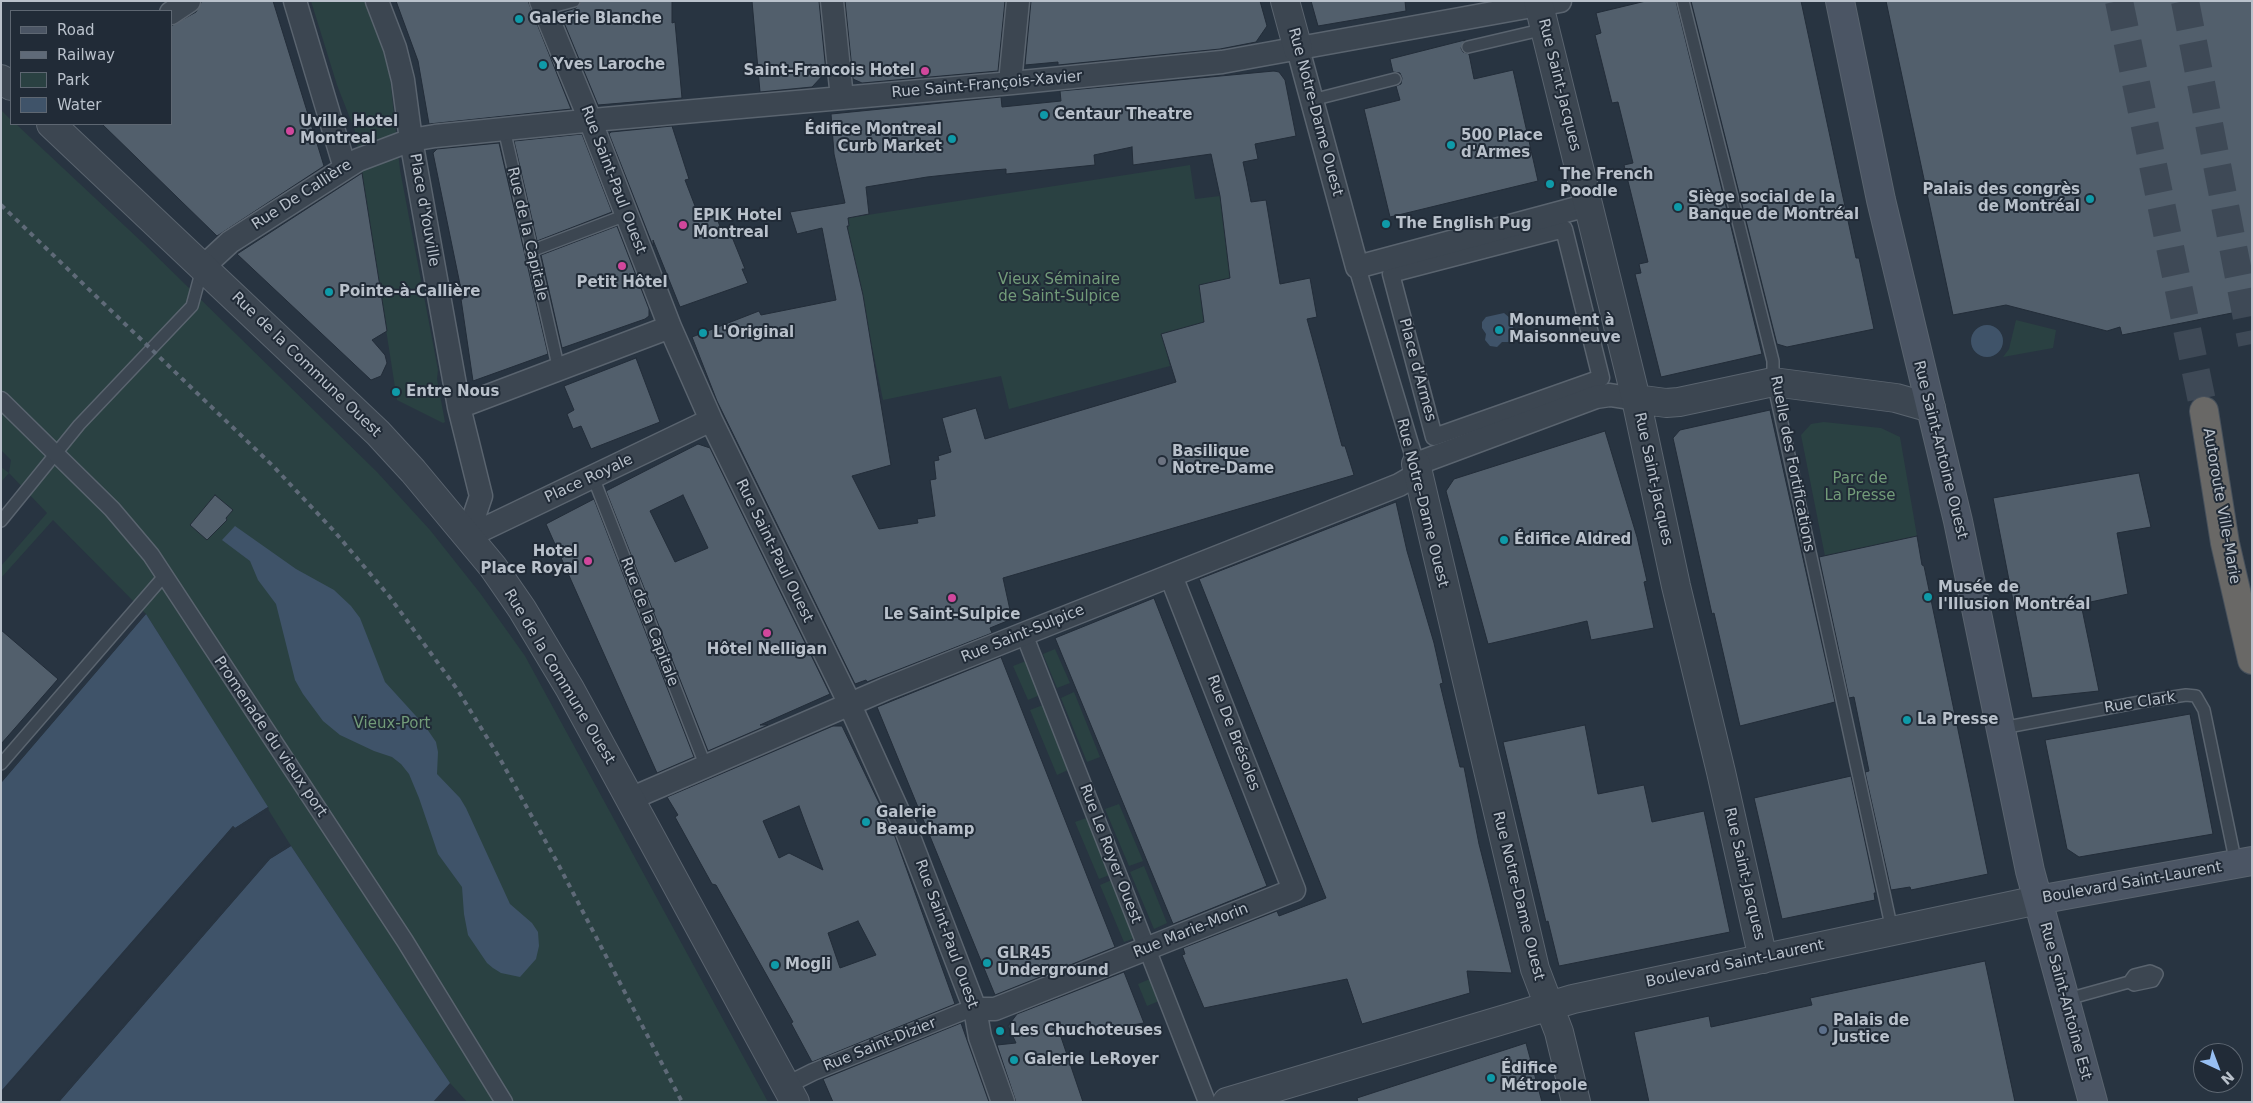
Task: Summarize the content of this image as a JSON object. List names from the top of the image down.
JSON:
{
  "streets": {
    "highway": ["Autoroute Ville-Marie"],
    "main road": ["Rue Saint-Antoine Ouest", "Boulevard Saint-Laurent", "Rue Saint-Antoine Est"],
    "street": [
      "Rue Saint-François-Xavier",
      "Rue Saint-Jacques",
      "Rue Notre-Dame Ouest",
      "Rue Saint-Paul Ouest",
      "Rue De Callière",
      "Place d'Youville",
      "Rue de la Commune Ouest",
      "Place d'Armes",
      "Place Royale",
      "Rue Saint-Sulpice",
      "Rue De Brésoles",
      "Promenade du vieux port",
      "Rue Le Royer Ouest",
      "Rue Marie-Morin",
      "Rue Saint-Dizier"
    ],
    "lane": ["Rue de la Capitale", "Ruelle des Fortifications", "Rue Clark"]
  },
  "crossings": [
    ["Rue Saint-François-Xavier", "Rue Saint-Jacques"],
    ["Rue Saint-François-Xavier", "Rue Notre-Dame Ouest"],
    ["Rue Saint-François-Xavier", "Rue Saint-Paul Ouest"],
    ["Rue Saint-François-Xavier", "Rue De Callière"],
    ["Rue Saint-François-Xavier", "Place d'Youville"],
    ["Rue Saint-François-Xavier", "Rue de la Capitale"],
    ["Rue Saint-Jacques", "Boulevard Saint-Laurent"],
    ["Rue Notre-Dame Ouest", "Rue Saint-Sulpice"],
    ["Rue Notre-Dame Ouest", "Boulevard Saint-Laurent"],
    ["Rue Saint-Paul Ouest", "Place Royale"],
    ["Rue Saint-Paul Ouest", "Rue Saint-Sulpice"],
    ["Rue Saint-Paul Ouest", "Rue Marie-Morin"],
    ["Rue Saint-Paul Ouest", "Rue Saint-Dizier"],
    ["Rue De Callière", "Place d'Youville"],
    ["Rue De Callière", "Rue de la Commune Ouest"],
    ["Place d'Youville", "Rue de la Commune Ouest"],
    ["Place d'Youville", "Place Royale"],
    ["Rue de la Capitale", "Place Royale"],
    ["Rue de la Capitale", "Rue Saint-Sulpice"],
    ["Rue de la Commune Ouest", "Place Royale"],
    ["Rue de la Commune Ouest", "Rue Saint-Sulpice"],
    ["Rue de la Commune Ouest", "Rue Saint-Dizier"],
    ["Rue Saint-Antoine Ouest", "Rue Clark"],
    ["Rue Saint-Antoine Ouest", "Boulevard Saint-Laurent"],
    ["Rue Saint-Antoine Ouest", "Rue Saint-Antoine Est"],
    ["Ruelle des Fortifications", "Boulevard Saint-Laurent"],
    ["Rue Saint-Sulpice", "Rue De Brésoles"],
    ["Rue Saint-Sulpice", "Rue Le Royer Ouest"],
    ["Rue Clark", "Boulevard Saint-Laurent"],
    ["Rue De Brésoles", "Rue Marie-Morin"],
    ["Rue Le Royer Ouest", "Rue Marie-Morin"],
    ["Boulevard Saint-Laurent", "Rue Saint-Antoine Est"],
    ["Rue Marie-Morin", "Rue Saint-Dizier"]
  ],
  "parks": ["Vieux Séminaire de Saint-Sulpice", "Parc de La Presse", "Vieux-Port"],
  "places": [
    "Galerie Blanche",
    "Yves Laroche",
    "Saint-Francois Hotel",
    "Centaur Theatre",
    "Uville Hotel Montreal",
    "Édifice Montreal Curb Market",
    "500 Place d'Armes",
    "The French Poodle",
    "Palais des congrès de Montréal",
    "Siège social de la Banque de Montréal",
    "The English Pug",
    "EPIK Hotel Montreal",
    "Petit Hôtel",
    "Pointe-à-Callière",
    "Monument à Maisonneuve",
    "L'Original",
    "Entre Nous",
    "Basilique Notre-Dame",
    "Édifice Aldred",
    "Hotel Place Royal",
    "Musée de l'Illusion Montréal",
    "Le Saint-Sulpice",
    "Hôtel Nelligan",
    "La Presse",
    "Galerie Beauchamp",
    "GLR45 Underground",
    "Mogli",
    "Palais de Justice",
    "Les Chuchoteuses",
    "Galerie LeRoyer",
    "Édifice Métropole"
  ],
  "legend": [
    "Road",
    "Railway",
    "Park",
    "Water"
  ],
  "north": "bottom right"
}
